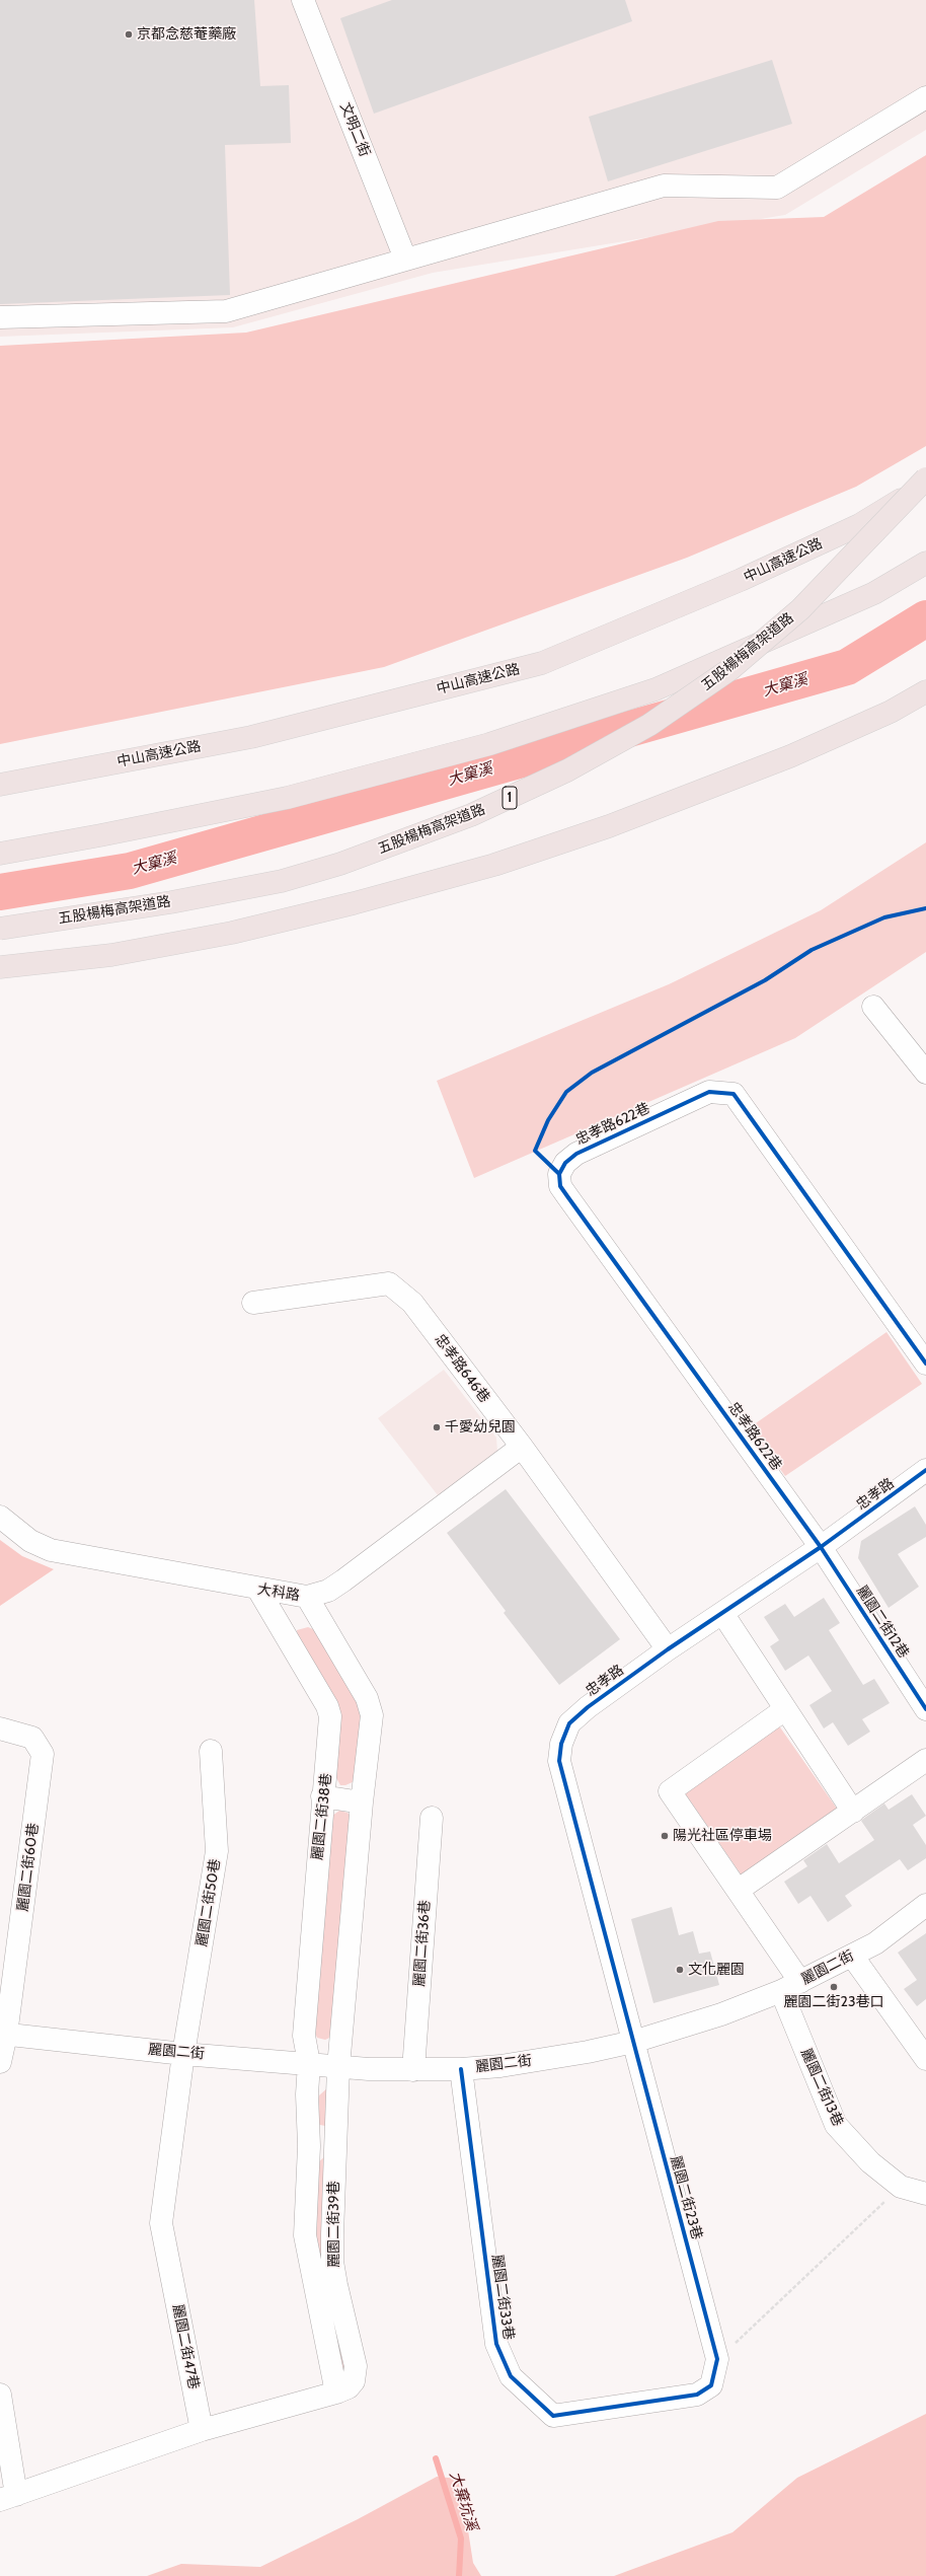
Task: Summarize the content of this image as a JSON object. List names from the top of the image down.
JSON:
{
  "streets": {
    "highway": ["中山高速公路", "五股楊梅高架道路", "1"],
    "street": [
      "文明二街",
      "忠孝路622巷",
      "忠孝路646巷",
      "忠孝路",
      "大科路",
      "麗園二街12巷",
      "麗園二街38巷",
      "麗園二街60巷",
      "麗園二街50巷",
      "麗園二街36巷",
      "麗園二街",
      "麗園二街13巷",
      "麗園二街23巷",
      "麗園二街39巷",
      "麗園二街33巷",
      "麗園二街47巷"
    ]
  },
  "crossings": [
    ["忠孝路622巷", "忠孝路"],
    ["忠孝路622巷", "麗園二街12巷"],
    ["忠孝路646巷", "忠孝路"],
    ["忠孝路646巷", "大科路"],
    ["忠孝路", "麗園二街12巷"],
    ["忠孝路", "麗園二街"],
    ["忠孝路", "麗園二街23巷"],
    ["大科路", "麗園二街38巷"],
    ["麗園二街38巷", "麗園二街"],
    ["麗園二街38巷", "麗園二街39巷"],
    ["麗園二街60巷", "麗園二街"],
    ["麗園二街50巷", "麗園二街"],
    ["麗園二街50巷", "麗園二街47巷"],
    ["麗園二街36巷", "麗園二街"],
    ["麗園二街", "麗園二街13巷"],
    ["麗園二街", "麗園二街23巷"],
    ["麗園二街", "麗園二街39巷"],
    ["麗園二街", "麗園二街33巷"],
    ["麗園二街", "麗園二街47巷"],
    ["麗園二街23巷", "麗園二街33巷"],
    ["麗園二街39巷", "麗園二街47巷"]
  ],
  "water": ["大窠溪", "大棄坑溪"],
  "places": [
    "京都念慈菴藥廠",
    "千愛幼兒園",
    "陽光社區停車場",
    "文化麗園",
    "麗園二街23巷口"
  ]
}
